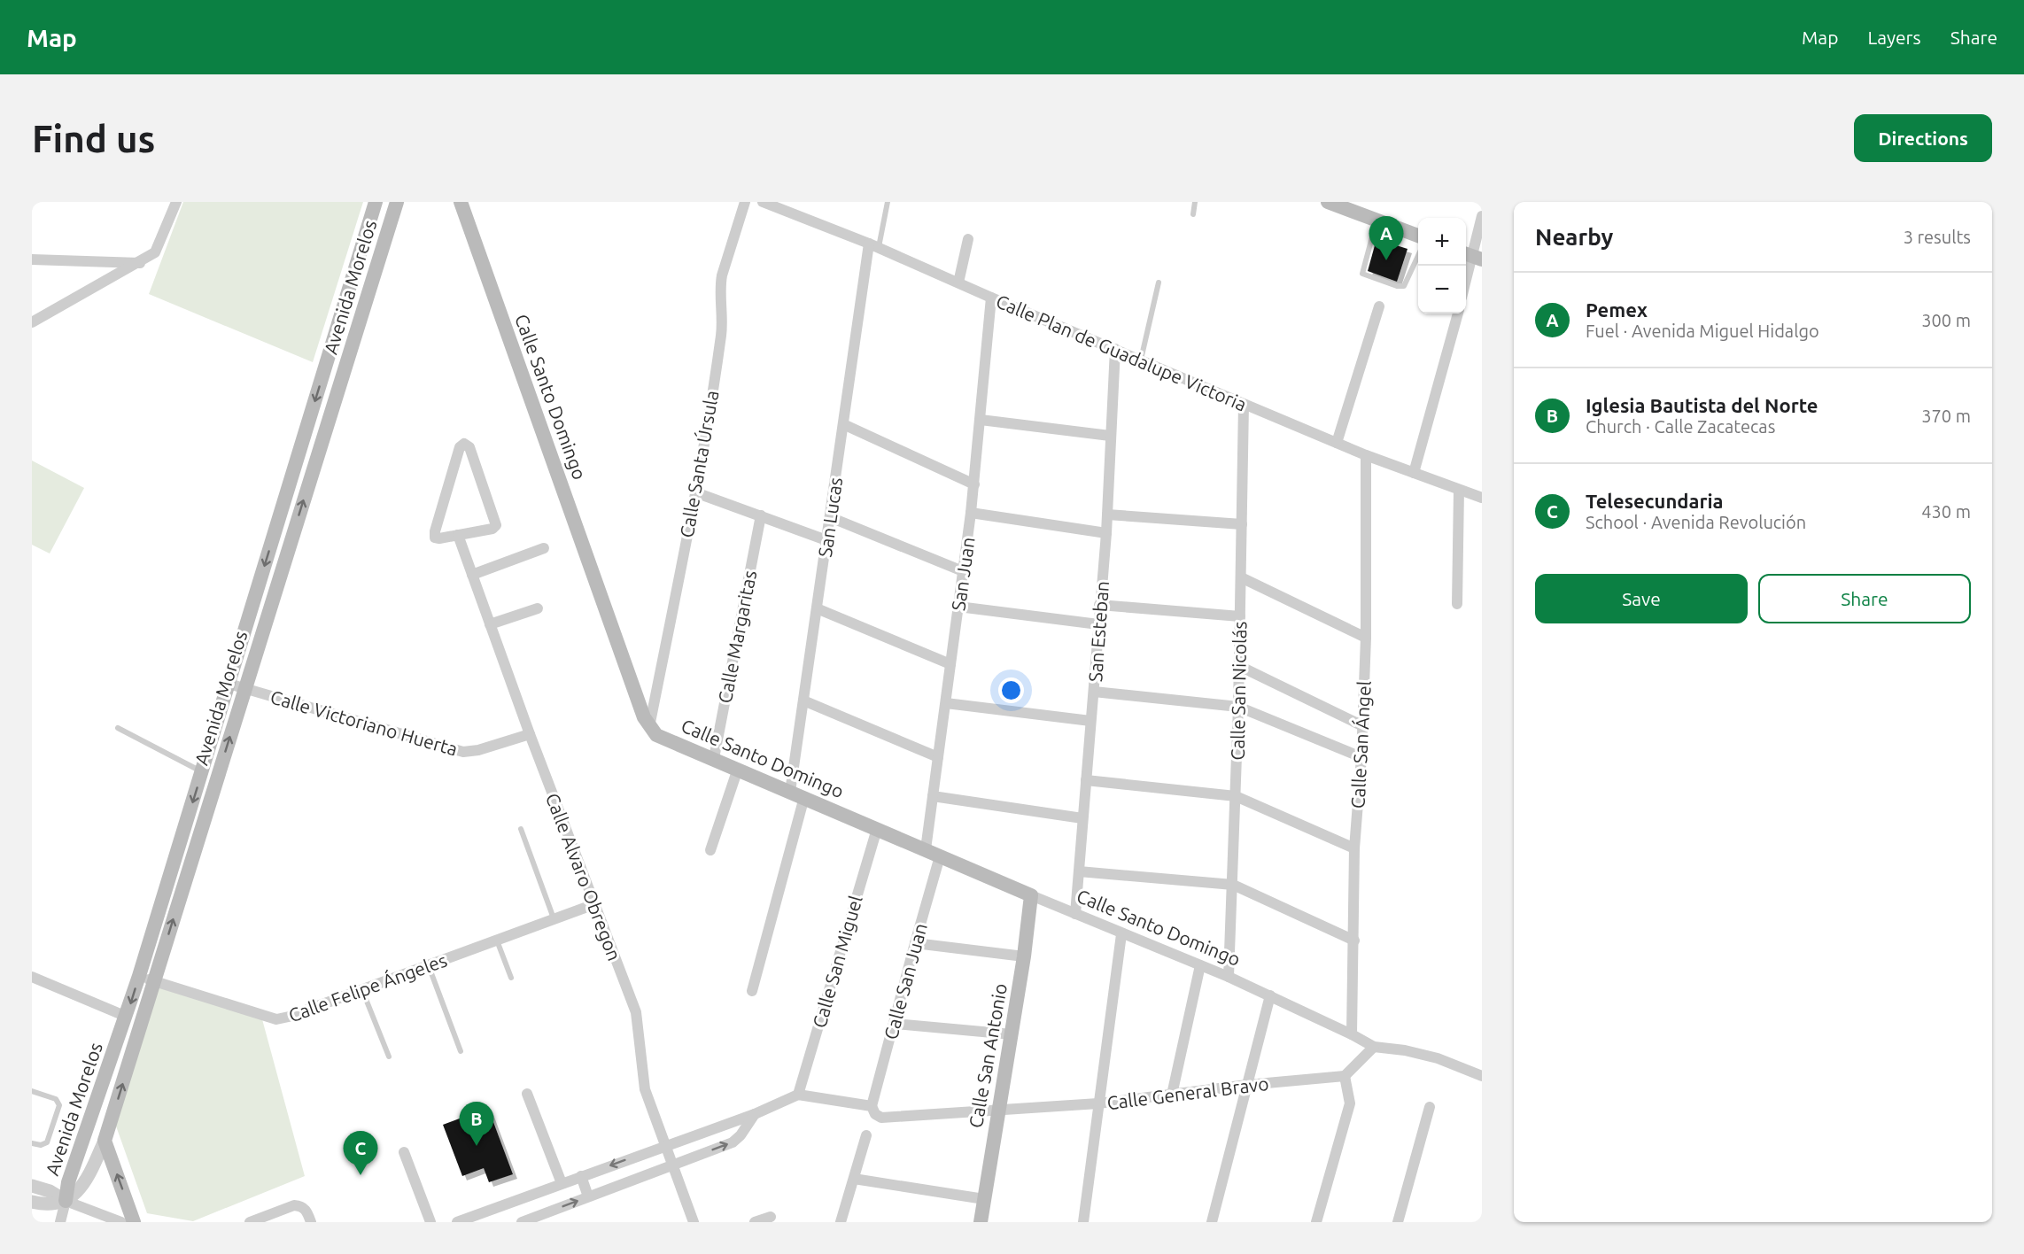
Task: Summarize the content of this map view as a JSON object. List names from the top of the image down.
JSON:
{
  "streets": {
    "main road": ["Avenida Morelos", "Calle Santo Domingo", "Calle San Antonio"],
    "street": [
      "Calle Plan de Guadalupe Victoria",
      "Calle Santa Úrsula",
      "San Lucas",
      "San Juan",
      "San Esteban",
      "Calle Margaritas",
      "Calle San Nicolás",
      "Calle Victoriano Huerta",
      "Calle San Ángel",
      "Calle Alvaro Obregon",
      "Calle San Miguel",
      "Calle San Juan",
      "Calle Felipe Ángeles",
      "Calle General Bravo"
    ]
  },
  "crossings": [
    ["Avenida Morelos", "Calle Victoriano Huerta"],
    ["Avenida Morelos", "Calle Felipe Ángeles"],
    ["Calle Plan de Guadalupe Victoria", "San Lucas"],
    ["Calle Plan de Guadalupe Victoria", "San Juan"],
    ["Calle Plan de Guadalupe Victoria", "San Esteban"],
    ["Calle Plan de Guadalupe Victoria", "Calle San Nicolás"],
    ["Calle Plan de Guadalupe Victoria", "Calle San Ángel"],
    ["Calle Santo Domingo", "Calle Santa Úrsula"],
    ["Calle Santo Domingo", "San Lucas"],
    ["Calle Santo Domingo", "San Juan"],
    ["Calle Santo Domingo", "San Esteban"],
    ["Calle Santo Domingo", "Calle Margaritas"],
    ["Calle Santo Domingo", "Calle San Nicolás"],
    ["Calle Santo Domingo", "Calle San Ángel"],
    ["Calle Santo Domingo", "Calle San Miguel"],
    ["Calle Santo Domingo", "Calle San Juan"],
    ["Calle Santo Domingo", "Calle San Antonio"],
    ["Calle Victoriano Huerta", "Calle Alvaro Obregon"],
    ["Calle Alvaro Obregon", "Calle Felipe Ángeles"],
    ["Calle San Juan", "Calle General Bravo"],
    ["Calle San Antonio", "Calle General Bravo"]
  ],
  "page": {
    "header": "Map",
    "nav": ["Map", "Layers", "Share"],
    "buttons": [
      "Directions",
      ["Save", "Share"]
    ],
    "title": "Find us",
    "heading": ["Nearby", "3 results"],
    "pins": ["A", "B", "C"],
    "map_buttons": ["+", "−"],
    "list": [
      {
        "mark": "A",
        "name": "Pemex",
        "note": "Fuel · Avenida Miguel Hidalgo",
        "value": "300 m"
      },
      {
        "mark": "B",
        "name": "Iglesia Bautista del Norte",
        "note": "Church · Calle Zacatecas",
        "value": "370 m"
      },
      {
        "mark": "C",
        "name": "Telesecundaria",
        "note": "School · Avenida Revolución",
        "value": "430 m"
      }
    ]
  }
}
